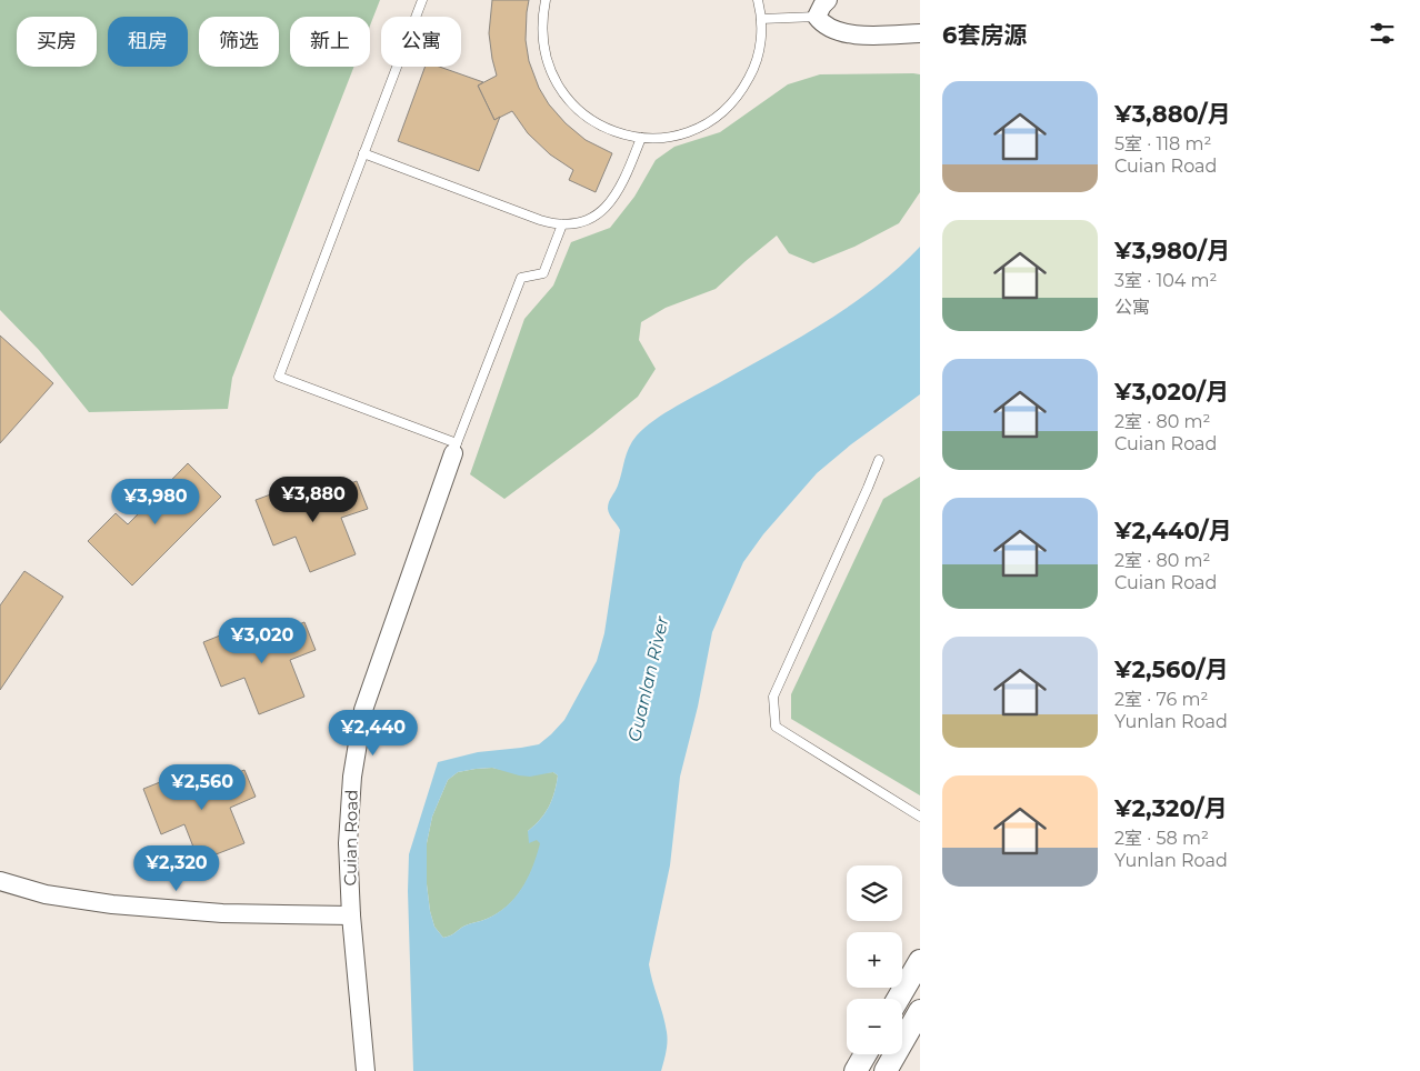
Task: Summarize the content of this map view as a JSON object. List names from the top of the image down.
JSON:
{
  "streets": {
    "street": ["Cuian Road"]
  },
  "water": ["Guanlan River"],
  "page": {
    "heading": "6套房源",
    "chip": [
      "买房",
      "租房",
      "筛选",
      "新上",
      "公寓"
    ],
    "list": [
      {
        "name": "¥3,880/月",
        "note": "5室 · 118 m² · Cuian Road"
      },
      {
        "name": "¥3,980/月",
        "note": "3室 · 104 m² · 公寓"
      },
      {
        "name": "¥3,020/月",
        "note": "2室 · 80 m² · Cuian Road"
      },
      {
        "name": "¥2,440/月",
        "note": "2室 · 80 m² · Cuian Road"
      },
      {
        "name": "¥2,560/月",
        "note": "2室 · 76 m² · Yunlan Road"
      },
      {
        "name": "¥2,320/月",
        "note": "2室 · 58 m² · Yunlan Road"
      }
    ],
    "price": [
      "¥3,880",
      "¥3,980",
      "¥3,020",
      "¥2,440",
      "¥2,560",
      "¥2,320"
    ],
    "map_buttons": ["+", "−"]
  }
}
